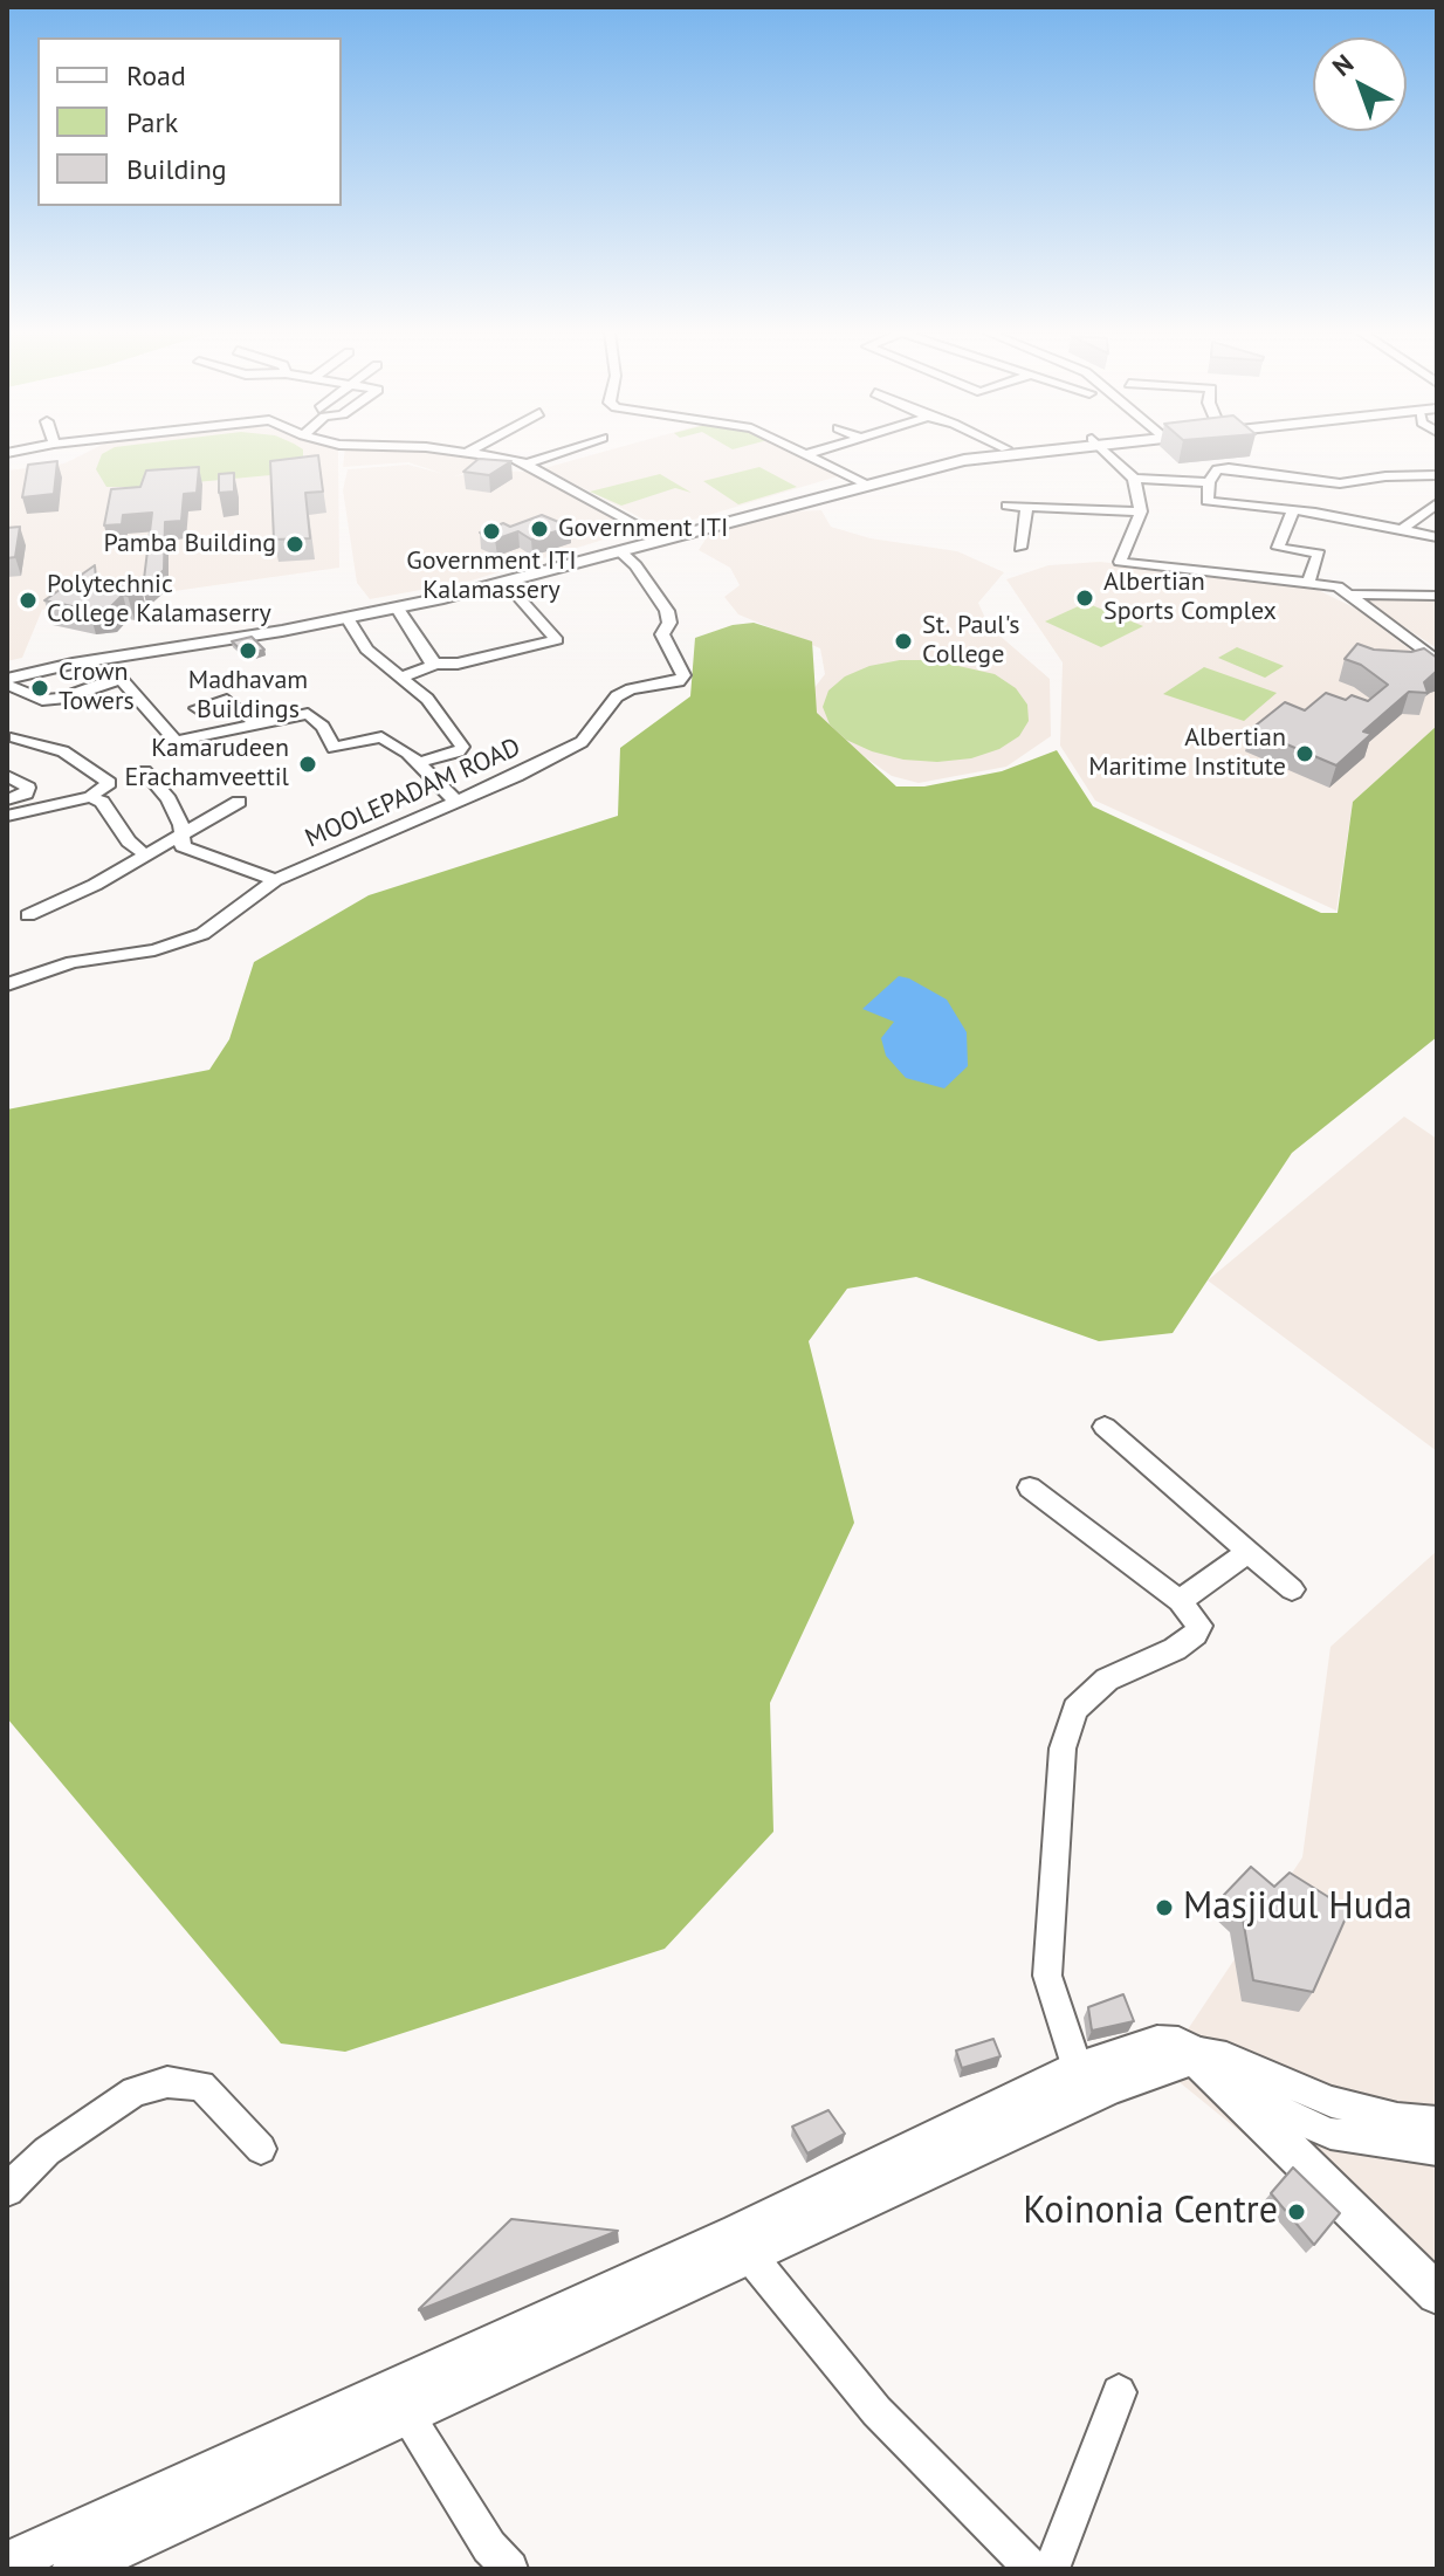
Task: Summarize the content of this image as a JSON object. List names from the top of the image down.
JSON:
{
  "streets": {
    "street": ["MOOLEPADAM ROAD"]
  },
  "places": [
    "Government ITI",
    "Government ITI Kalamassery",
    "Pamba Building",
    "Albertian Sports Complex",
    "Polytechnic College Kalamaserry",
    "St. Paul's College",
    "Madhavam Buildings",
    "Crown Towers",
    "Albertian Maritime Institute",
    "Kamarudeen Erachamveettil",
    "Masjidul Huda",
    "Koinonia Centre"
  ],
  "legend": ["Road", "Park", "Building"],
  "north": "top left"
}
